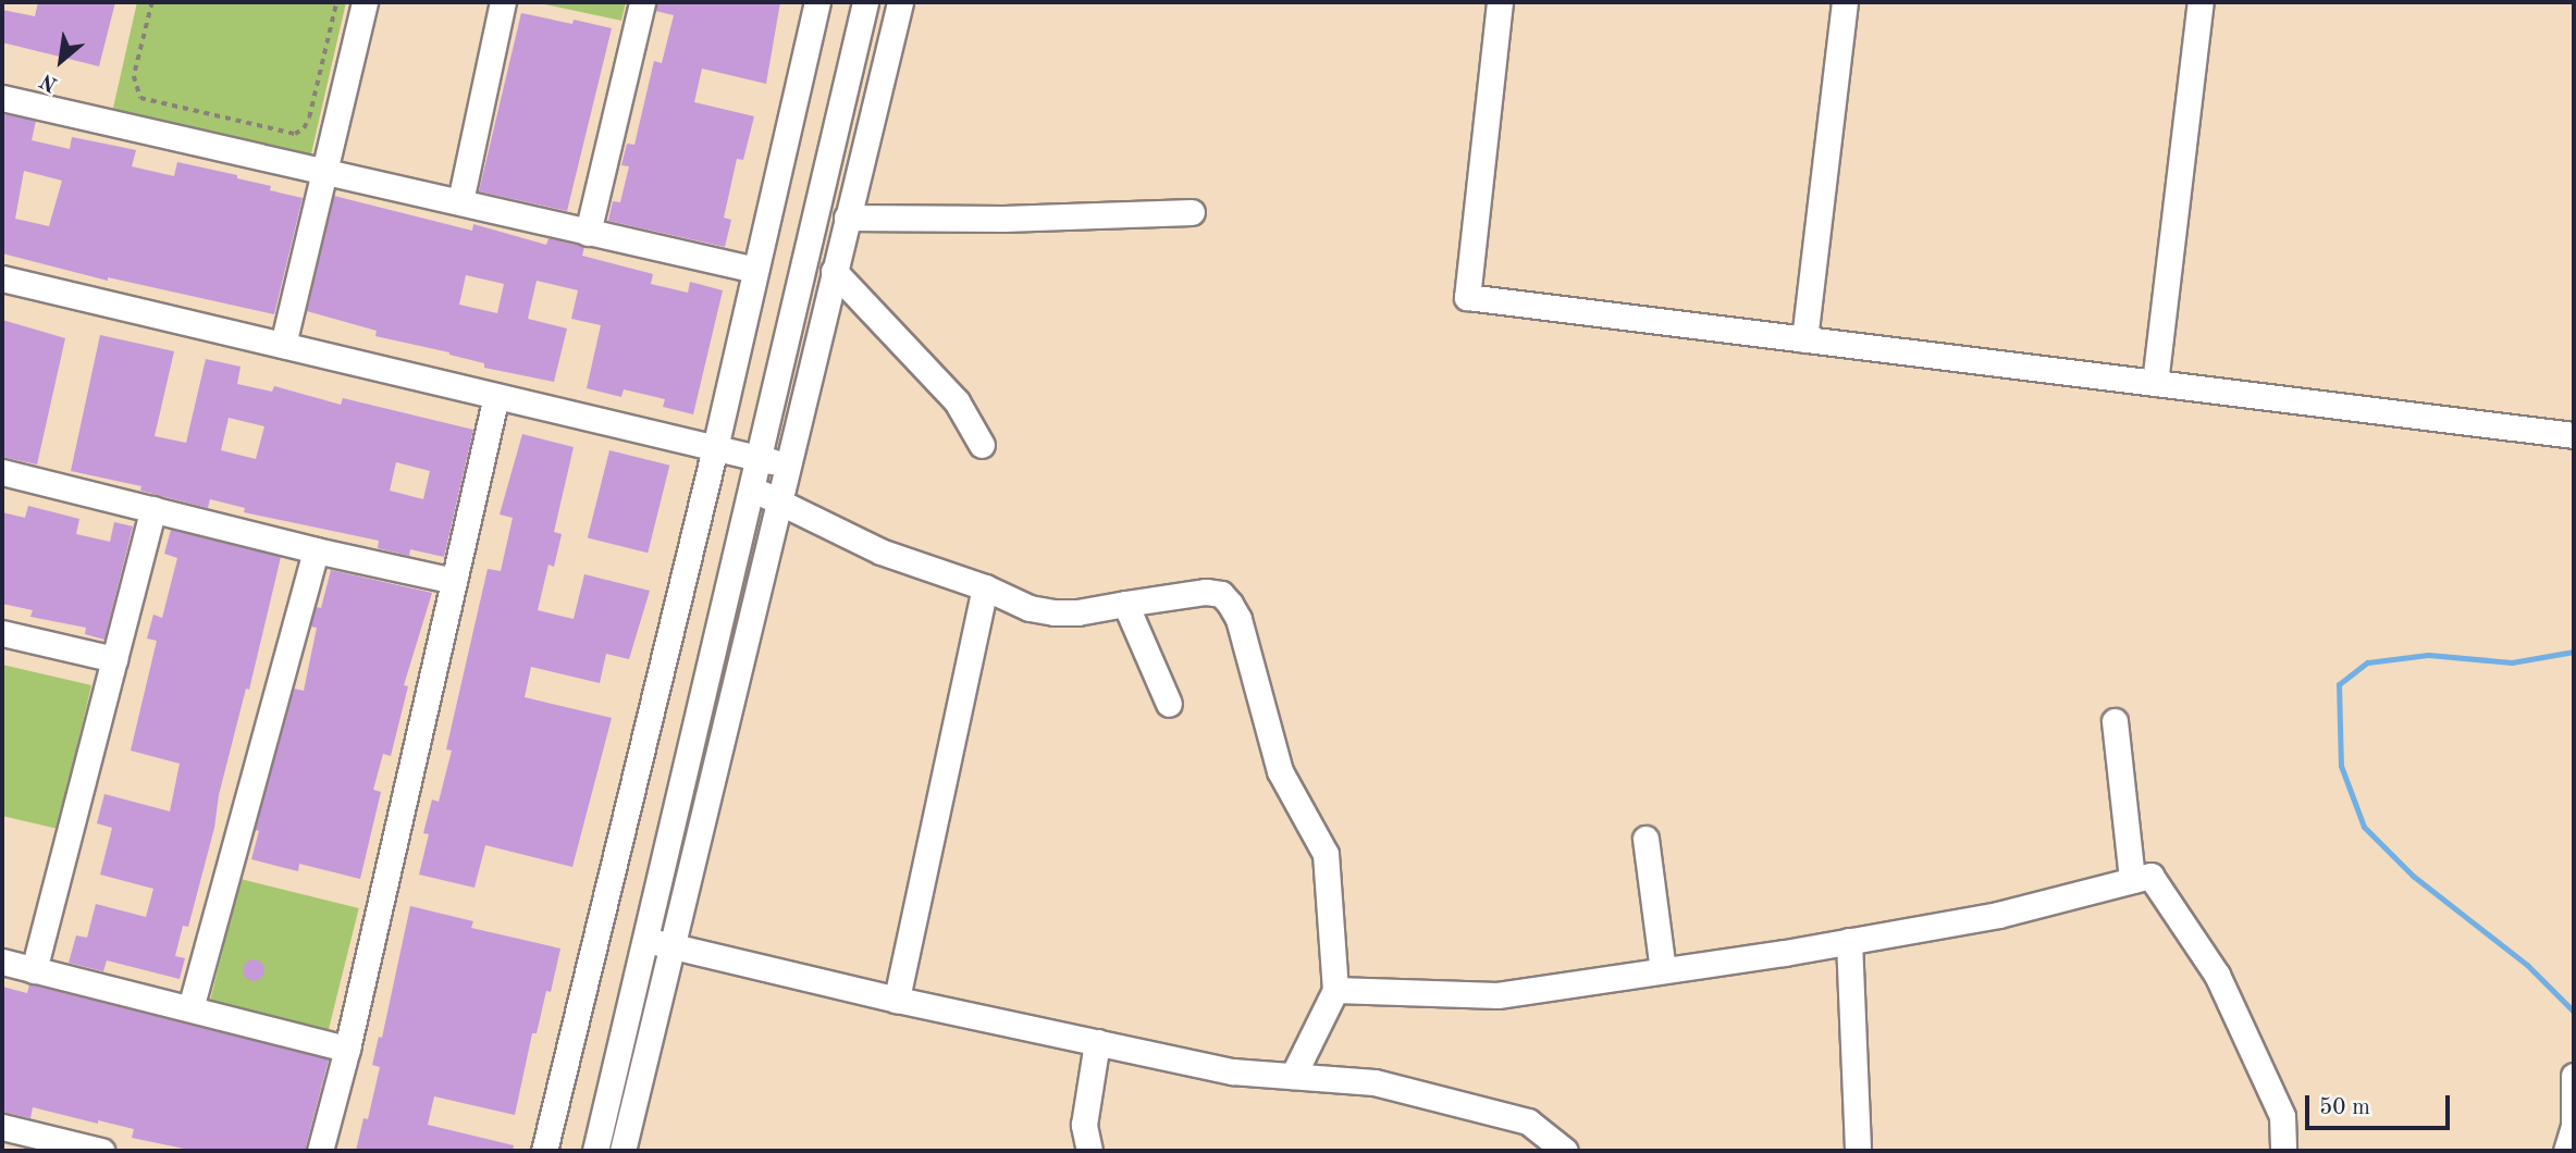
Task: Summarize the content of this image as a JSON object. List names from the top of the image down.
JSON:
{
  "scale_bar": "50 m",
  "north": "bottom left"
}
